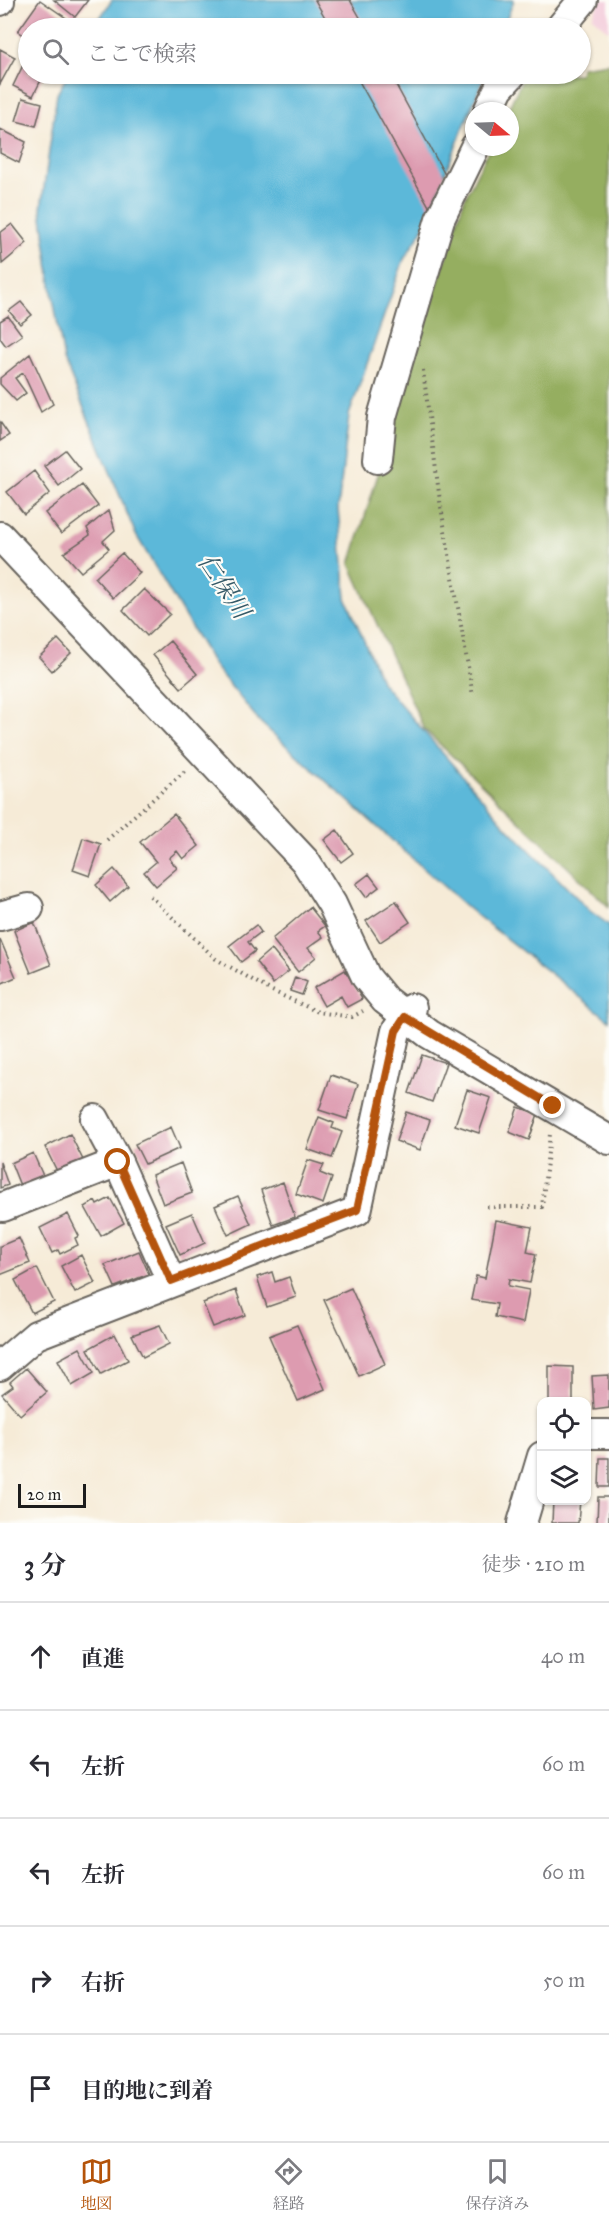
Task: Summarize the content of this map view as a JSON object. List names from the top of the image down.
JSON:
{
  "water": ["仁保川"],
  "scale_bar": "20 m",
  "north": "right",
  "page": {
    "search": "ここで検索",
    "scale": "20 m",
    "heading": ["3 分", "徒歩 · 210 m"],
    "list": [
      ["直進", "40 m"],
      ["左折", "60 m"],
      ["左折", "60 m"],
      ["右折", "50 m"],
      "目的地に到着"
    ],
    "nav": ["地図", "経路", "保存済み"]
  }
}
